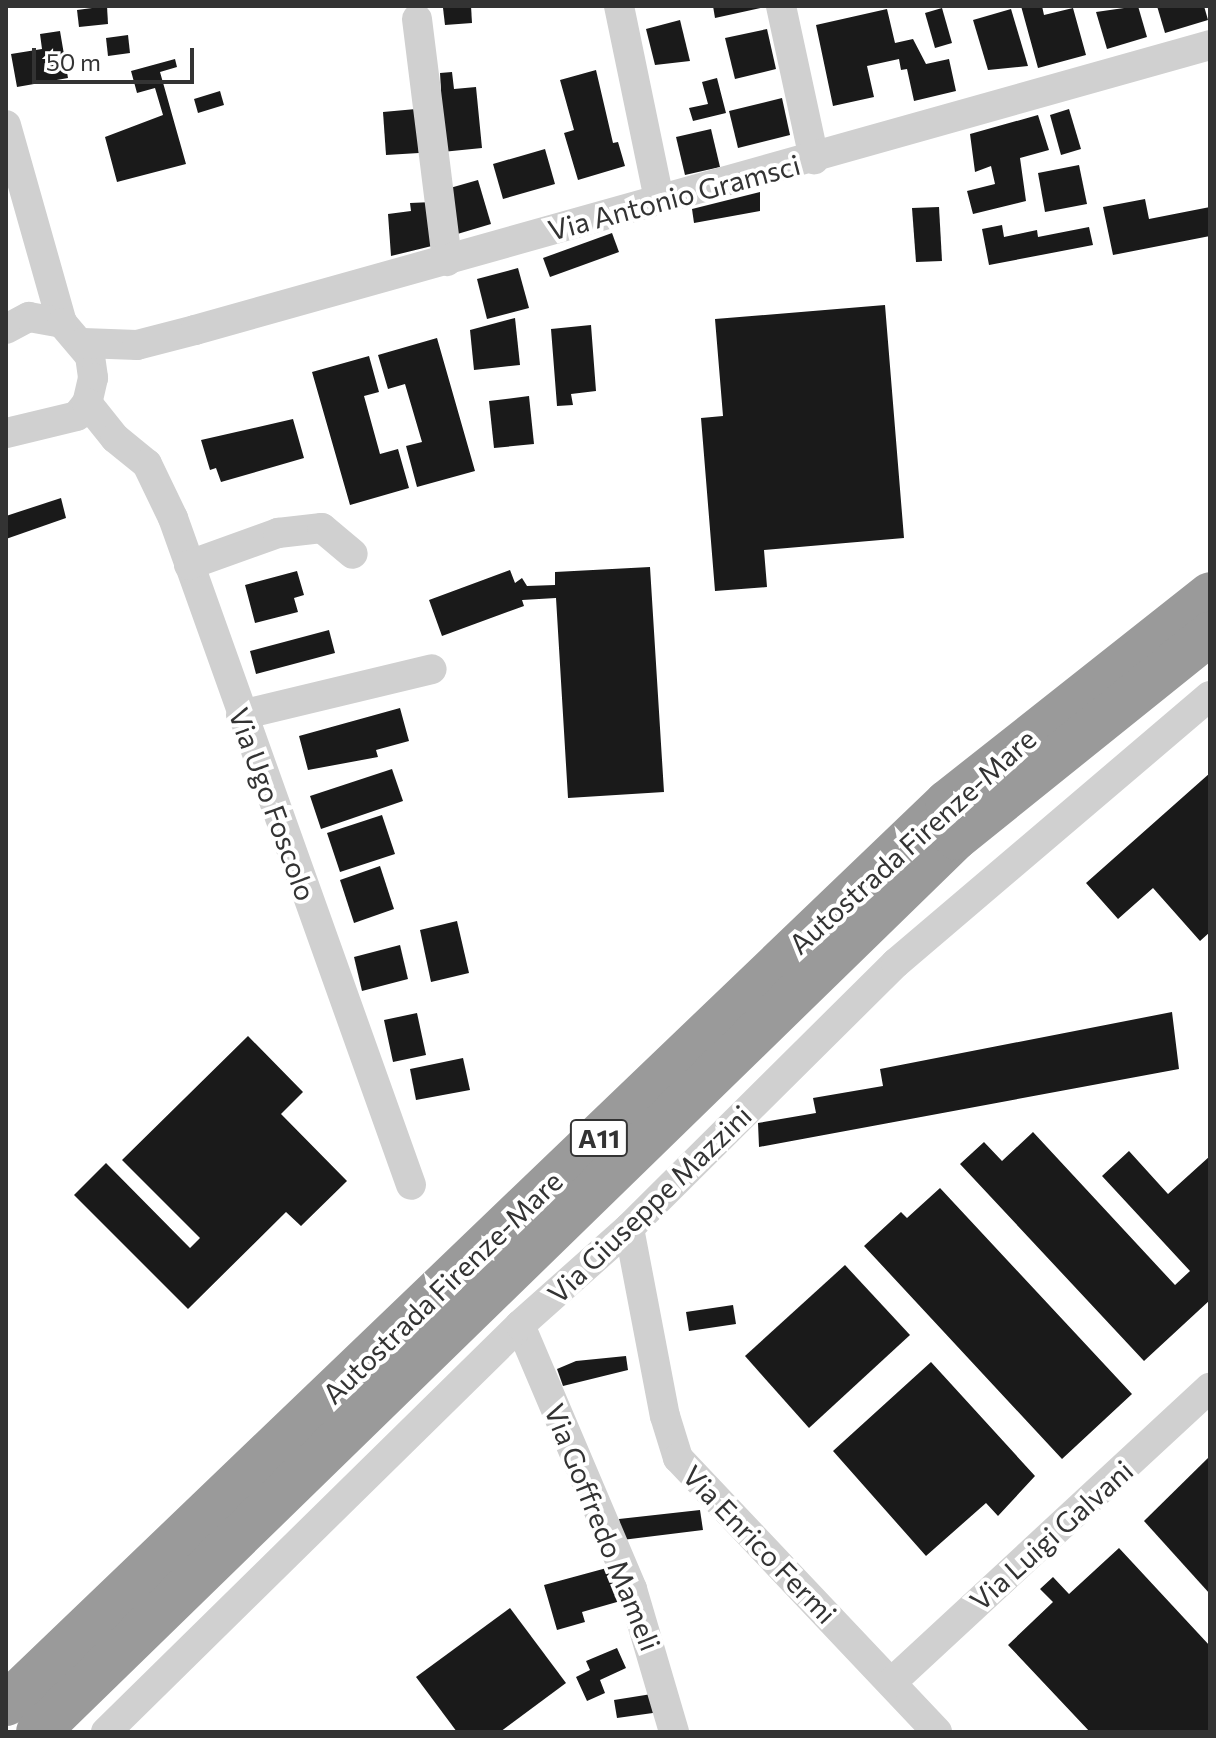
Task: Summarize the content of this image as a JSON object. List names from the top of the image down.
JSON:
{
  "streets": {
    "highway": ["Autostrada Firenze-Mare", "A11"],
    "street": [
      "Via Antonio Gramsci",
      "Via Ugo Foscolo",
      "Via Giuseppe Mazzini",
      "Via Goffredo Mameli",
      "Via Luigi Galvani",
      "Via Enrico Fermi"
    ]
  },
  "crossings": [
    ["Via Antonio Gramsci", "Via Ugo Foscolo"],
    ["Via Giuseppe Mazzini", "Via Goffredo Mameli"],
    ["Via Giuseppe Mazzini", "Via Enrico Fermi"],
    ["Via Luigi Galvani", "Via Enrico Fermi"]
  ],
  "scale_bar": "50 m"
}
